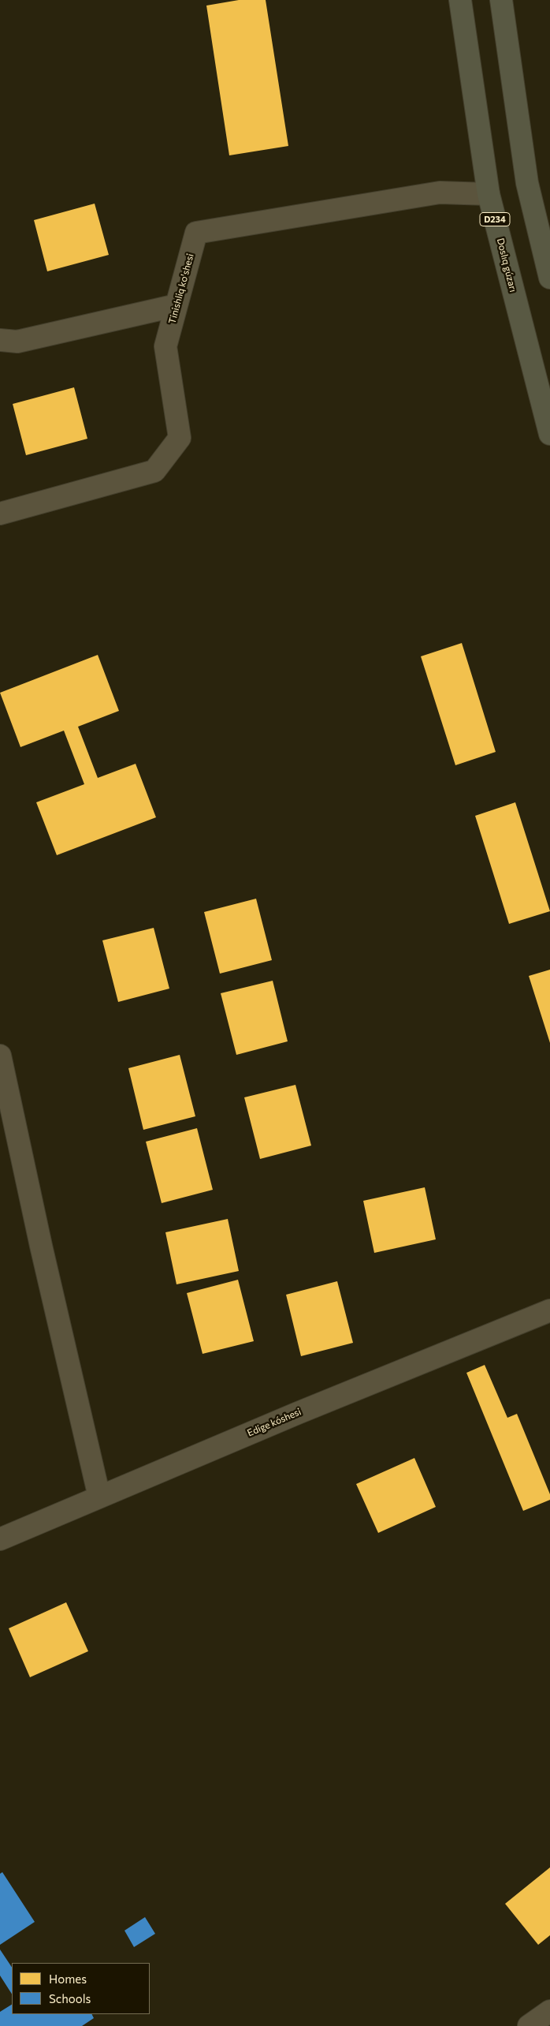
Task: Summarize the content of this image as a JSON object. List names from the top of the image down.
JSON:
{
  "streets": {
    "main road": ["D234", "Doslıq gúzarı"],
    "street": ["Tinishliq ko'shesi", "Edige kóshesi"]
  },
  "crossings": [
    ["Doslıq gúzarı", "Tinishliq ko'shesi"]
  ],
  "legend": ["Homes", "Schools"]
}
